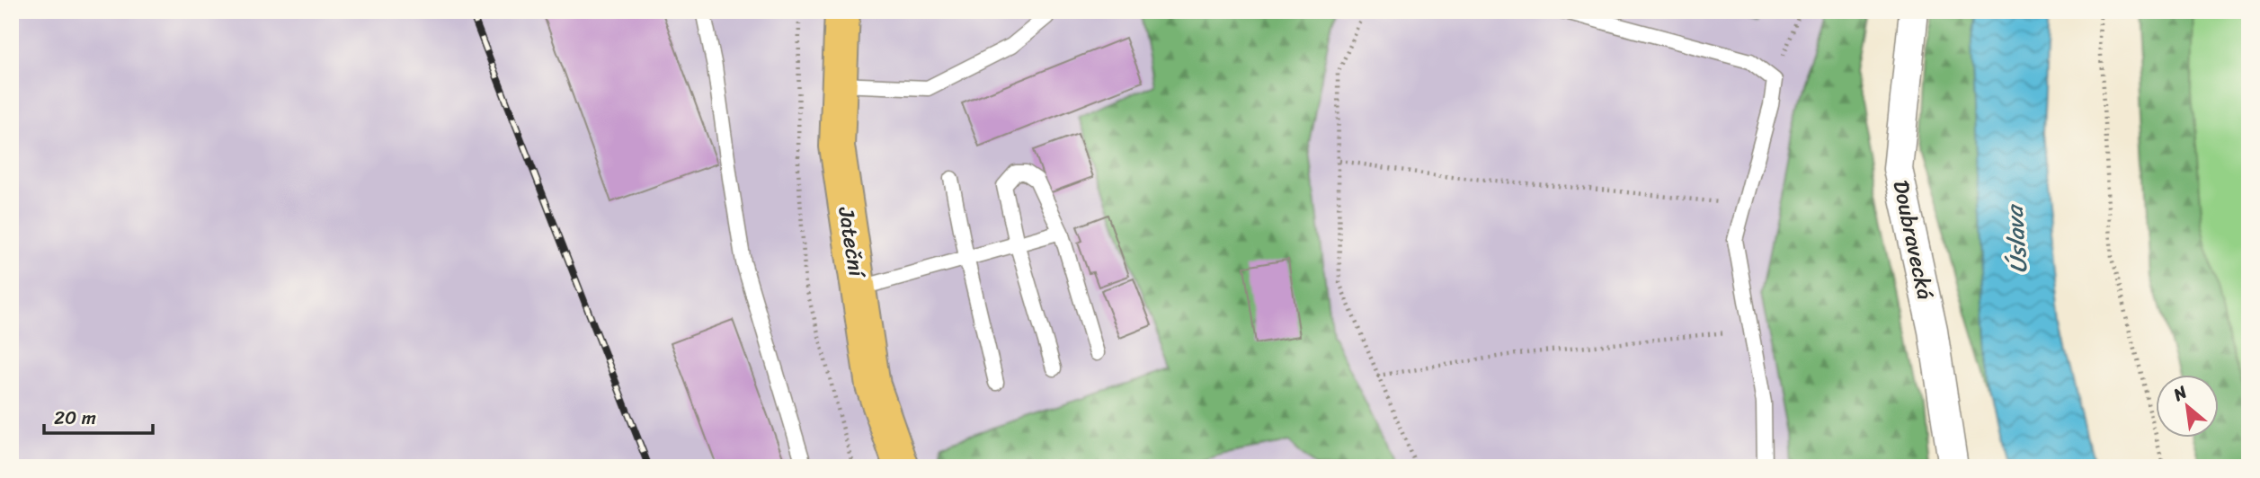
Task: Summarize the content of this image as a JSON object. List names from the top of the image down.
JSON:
{
  "streets": {
    "main road": ["Jateční"],
    "street": ["Doubravecká"]
  },
  "water": ["Úslava"],
  "scale_bar": "20 m",
  "north": "top left"
}
